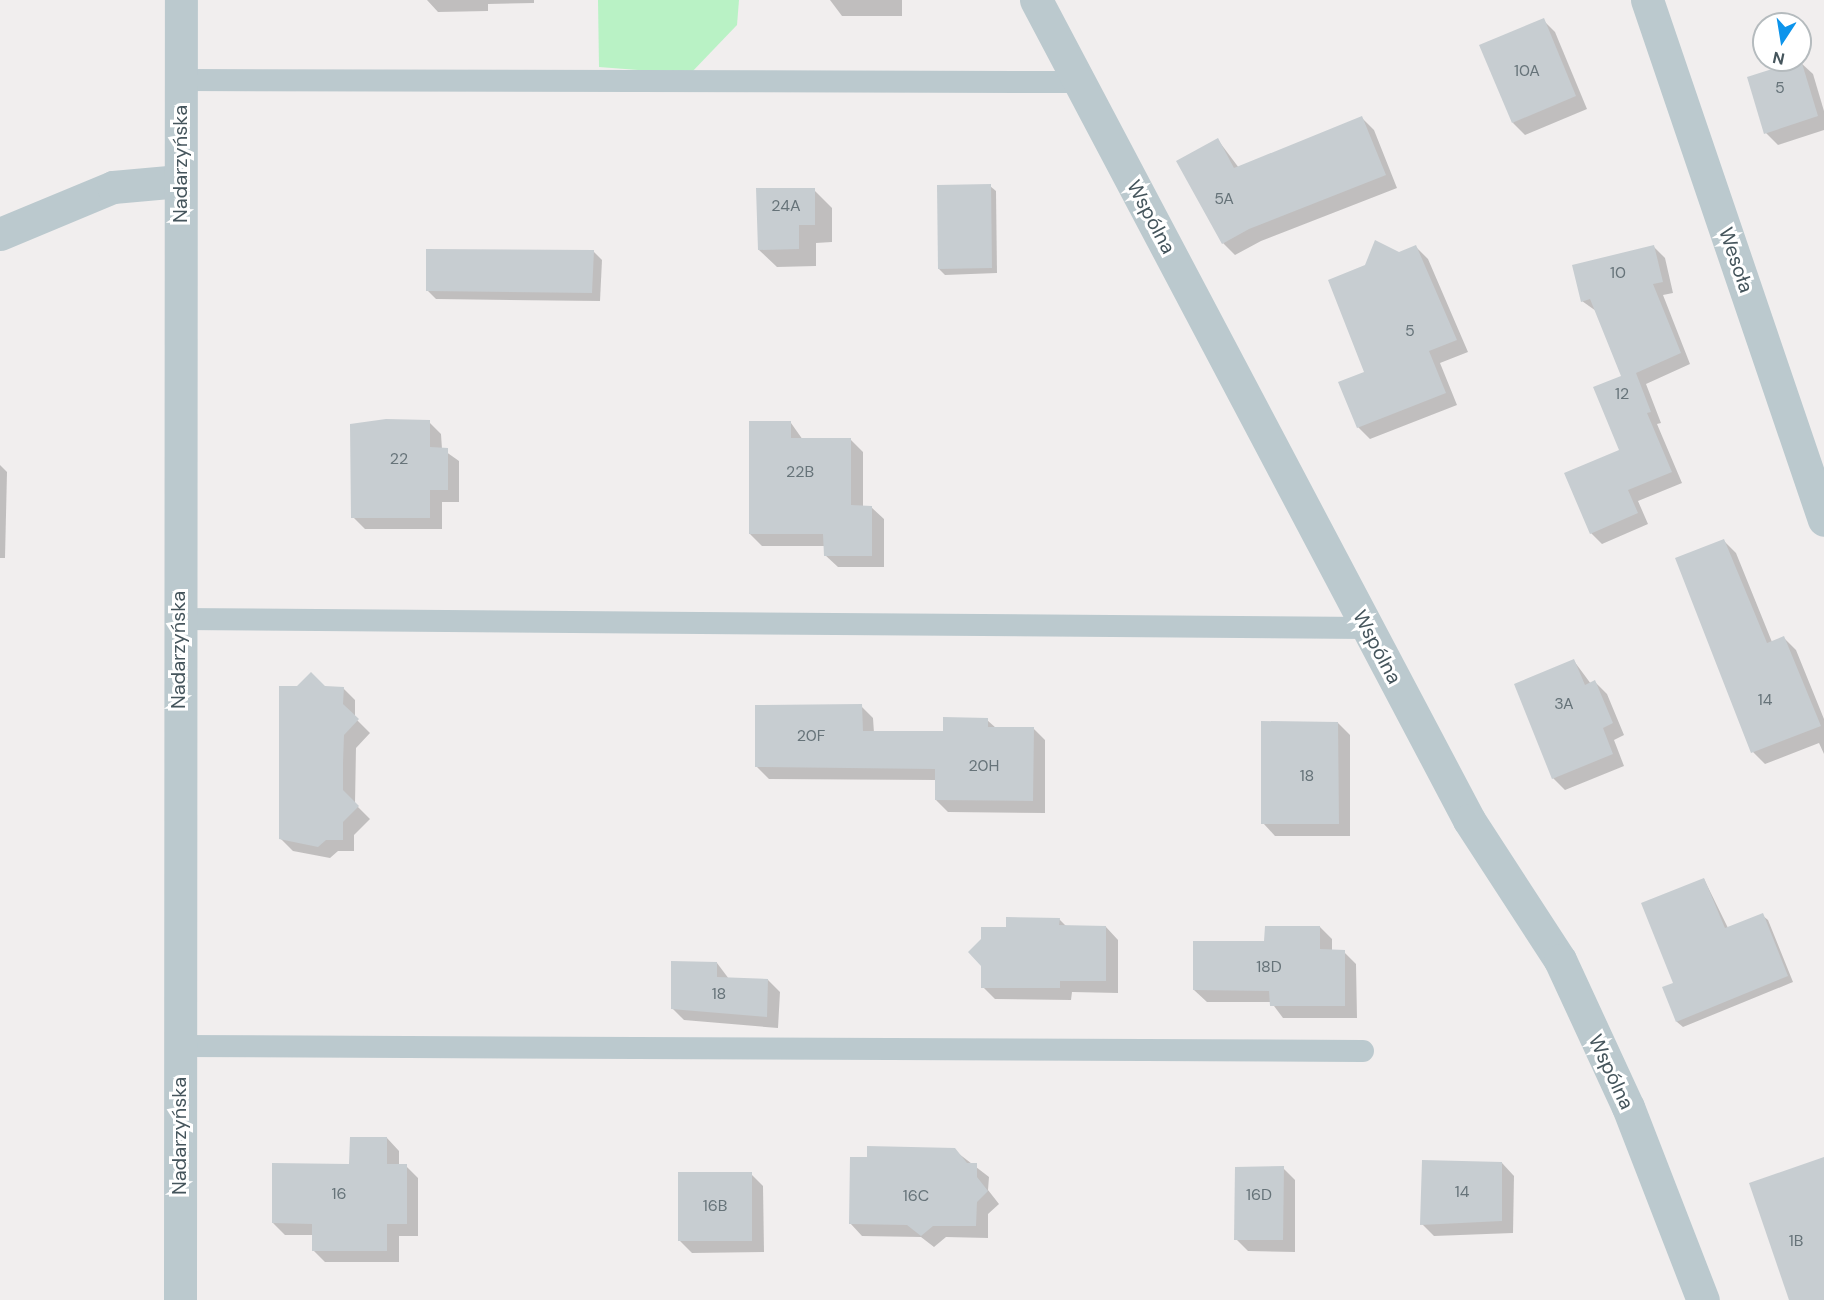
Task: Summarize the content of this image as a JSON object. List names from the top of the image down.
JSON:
{
  "streets": {
    "street": ["Nadarzyńska", "Wspólna", "Wesoła"]
  },
  "house_numbers": [
    "10A",
    "5",
    "5A",
    "24A",
    "10",
    "5",
    "12",
    "22",
    "22B",
    "14",
    "3A",
    "20F",
    "20H",
    "18",
    "18D",
    "18",
    "14",
    "16",
    "16D",
    "16C",
    "16B",
    "1B"
  ],
  "north": "bottom"
}
